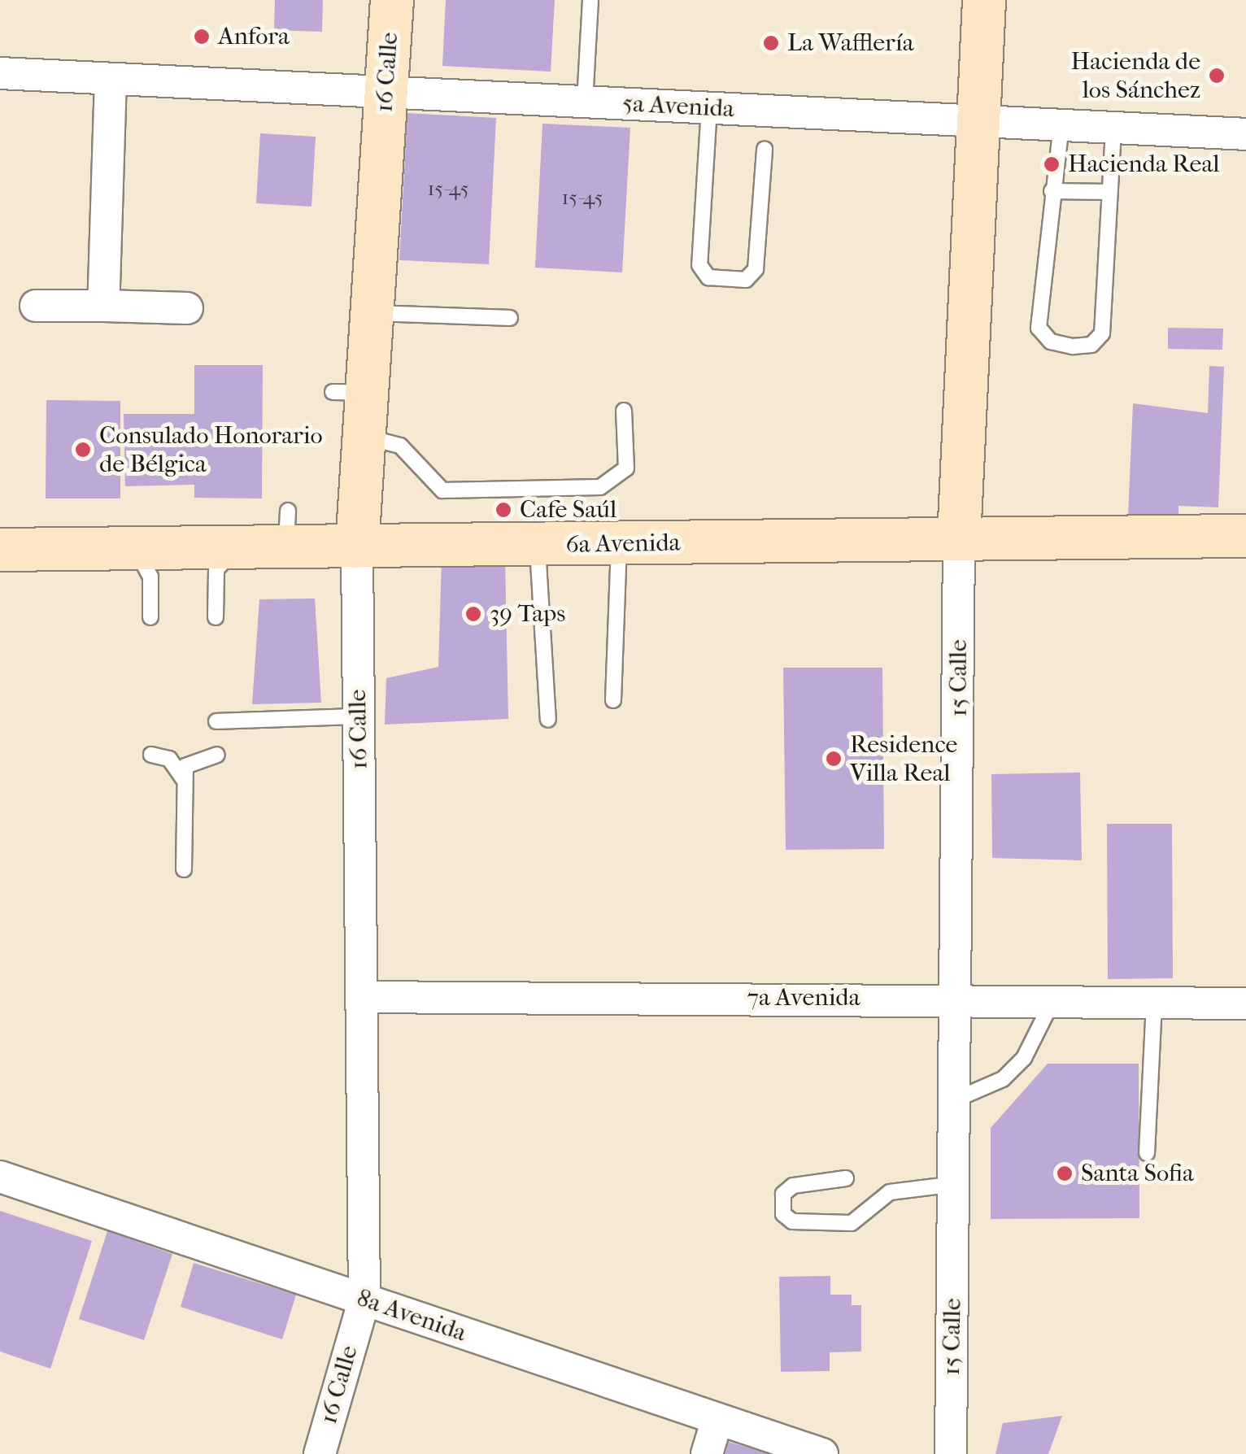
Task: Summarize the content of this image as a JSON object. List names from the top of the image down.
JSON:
{
  "streets": {
    "street": [
      "16 Calle",
      "5a Avenida",
      "6a Avenida",
      "15 Calle",
      "7a Avenida",
      "8a Avenida"
    ]
  },
  "crossings": [
    ["16 Calle", "5a Avenida"],
    ["16 Calle", "6a Avenida"],
    ["16 Calle", "7a Avenida"],
    ["16 Calle", "8a Avenida"],
    ["5a Avenida", "15 Calle"],
    ["6a Avenida", "15 Calle"],
    ["15 Calle", "7a Avenida"]
  ],
  "places": [
    "Anfora",
    "La Wafflería",
    "Hacienda de los Sánchez",
    "Hacienda Real",
    "Consulado Honorario de Bélgica",
    "Cafe Saúl",
    "39 Taps",
    "Residence Villa Real",
    "Santa Sofia"
  ],
  "house_numbers": ["15-45", "15-45"]
}
